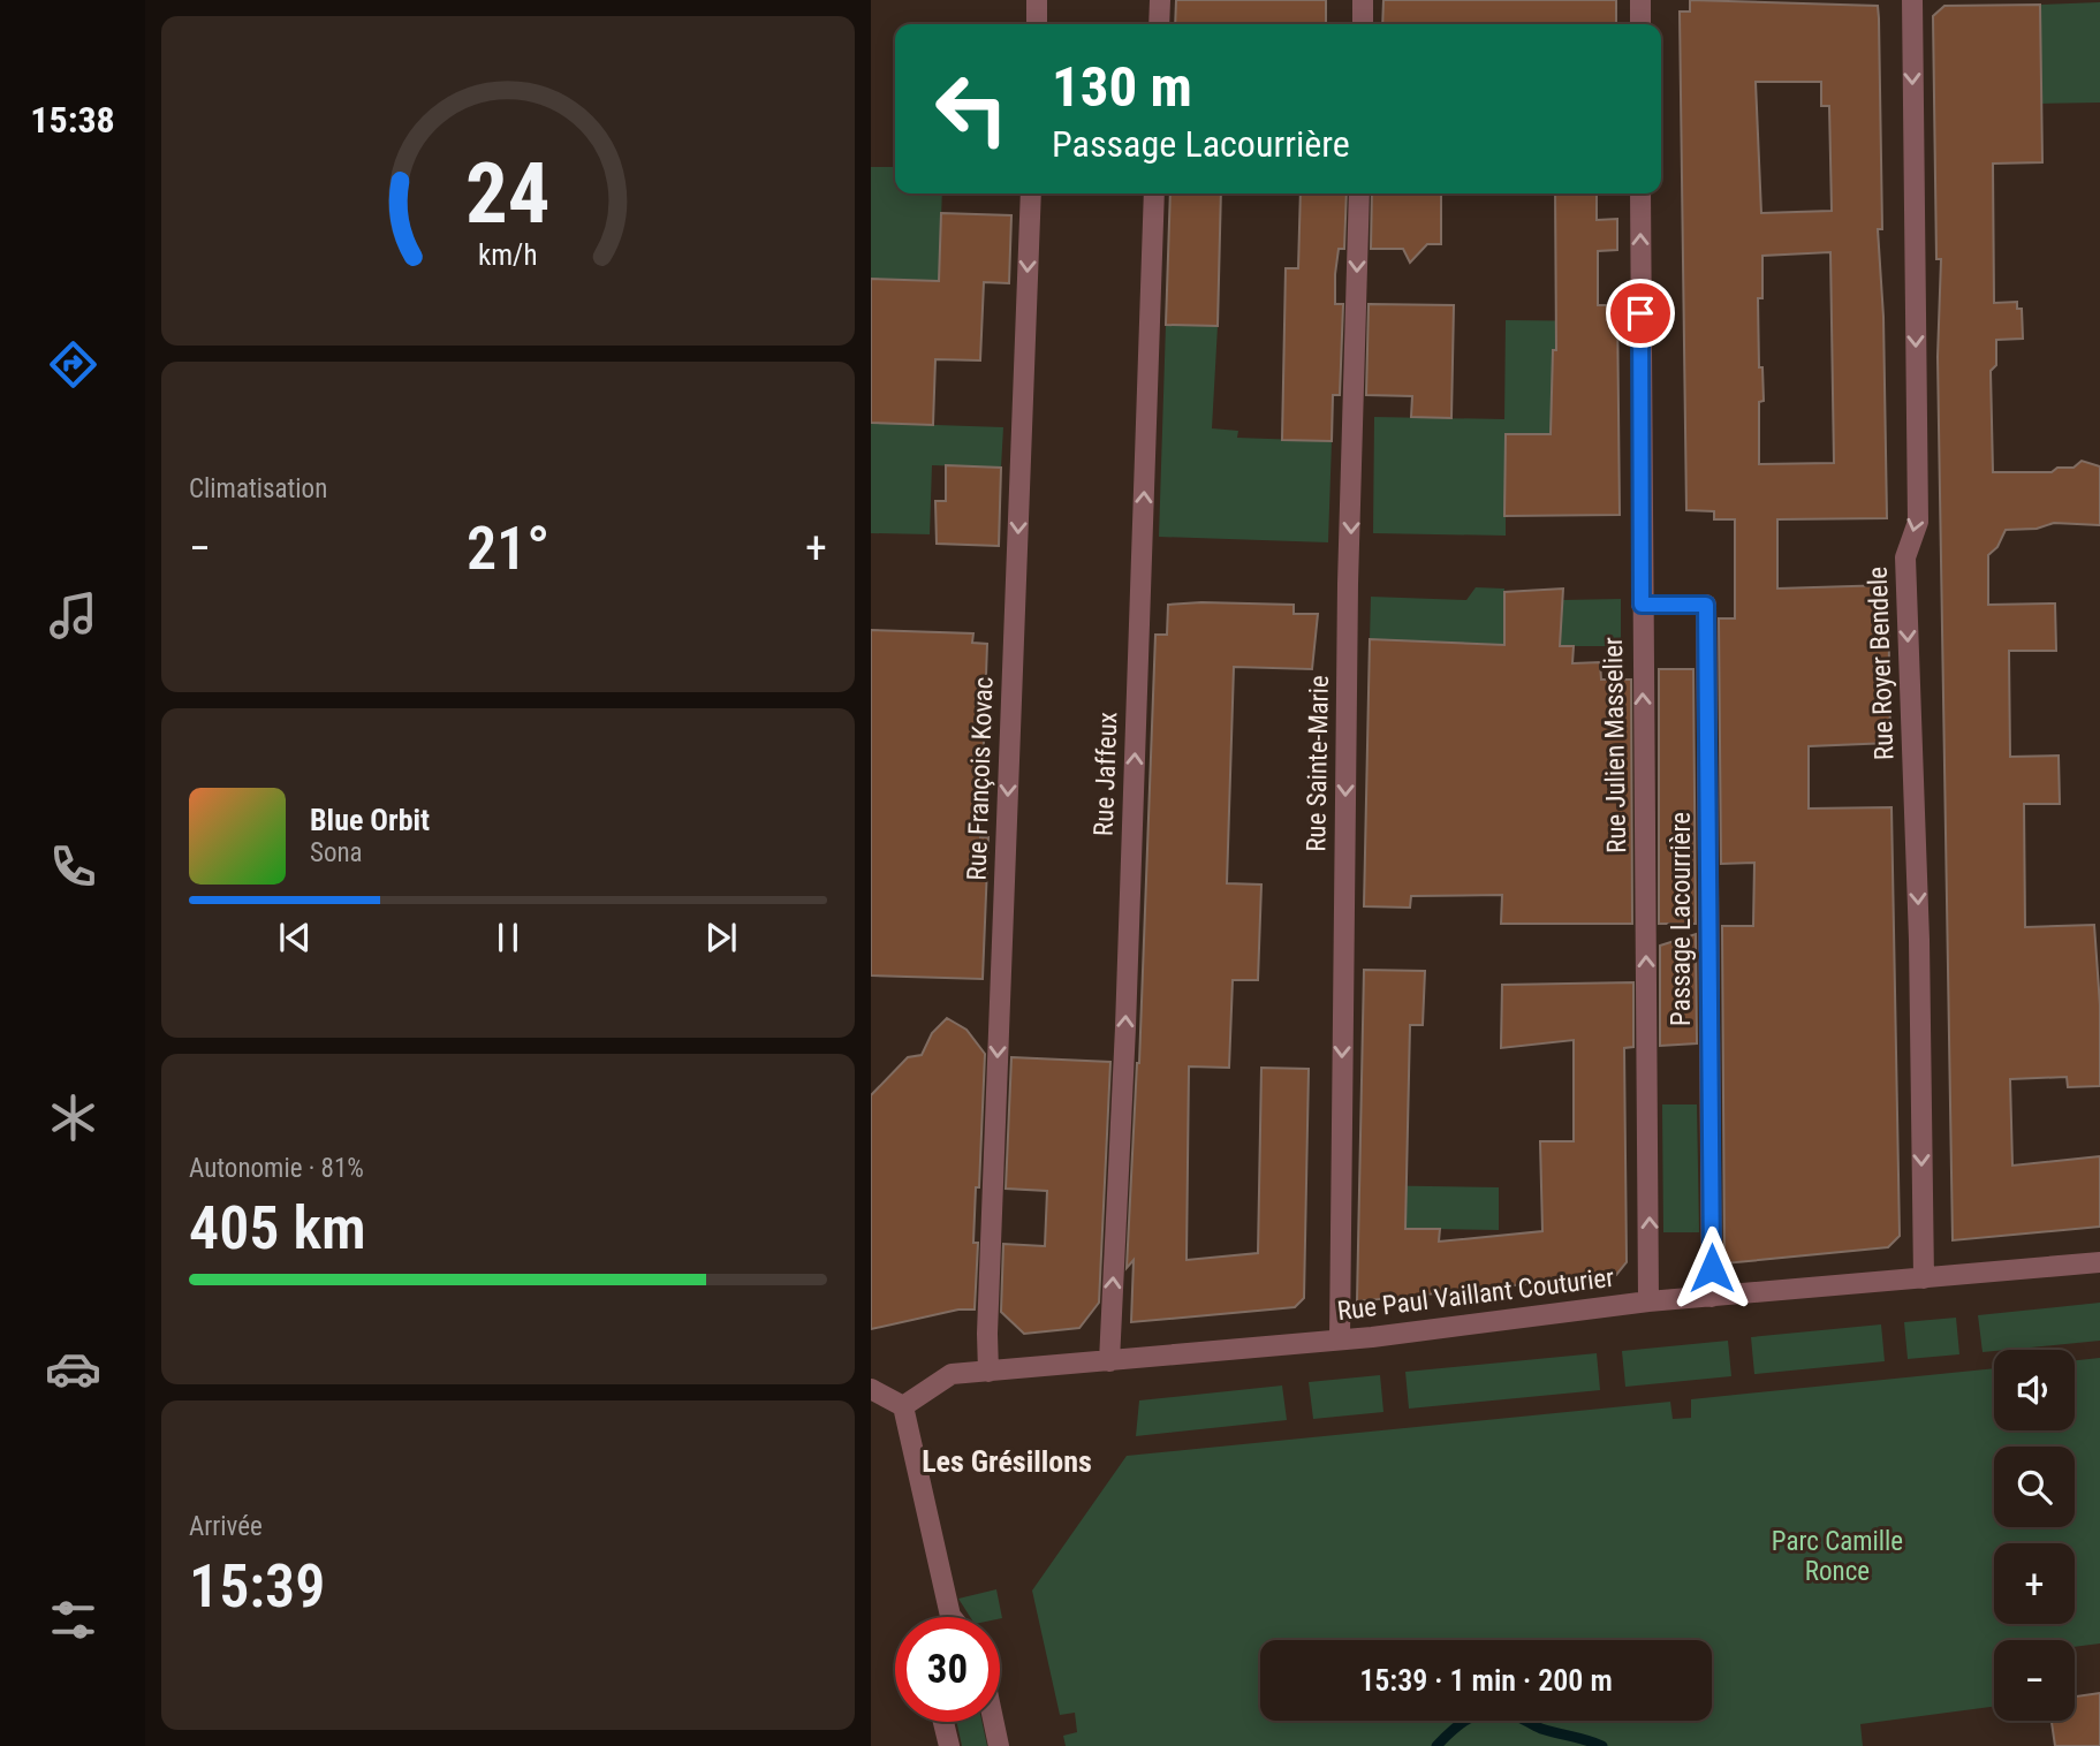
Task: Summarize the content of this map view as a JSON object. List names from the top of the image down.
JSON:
{
  "streets": {
    "street": [
      "Rue Royer Bendele",
      "Rue Julien Masselier",
      "Rue Sainte-Marie",
      "Rue Jaffeux",
      "Rue François Kovac",
      "Passage Lacourrière",
      "Rue Paul Vaillant Couturier"
    ]
  },
  "crossings": [
    ["Rue Royer Bendele", "Rue Paul Vaillant Couturier"],
    ["Rue Julien Masselier", "Passage Lacourrière"],
    ["Rue Julien Masselier", "Rue Paul Vaillant Couturier"],
    ["Rue Sainte-Marie", "Rue Paul Vaillant Couturier"],
    ["Rue Jaffeux", "Rue Paul Vaillant Couturier"],
    ["Rue François Kovac", "Rue Paul Vaillant Couturier"],
    ["Passage Lacourrière", "Rue Paul Vaillant Couturier"]
  ],
  "one_way": [
    "Rue Royer Bendele",
    "Rue Julien Masselier",
    "Rue Sainte-Marie",
    "Rue Jaffeux",
    "Rue François Kovac"
  ],
  "districts": ["Les Grésillons"],
  "parks": ["Parc Camille Ronce"],
  "page": {
    "tabs": "15:38",
    "turn": ["130 m", "Passage Lacourrière"],
    "tile": [
      "Climatisation",
      ["Autonomie · 81%", "405 km"],
      ["Arrivée", "15:39"]
    ],
    "heat": ["−", "21°", "+"],
    "song": ["Blue Orbit", "Sona"],
    "map_buttons": ["+", "−"],
    "limit": "30",
    "trip": "15:39 · 1 min · 200 m",
    "gauge": ["24", "km/h"]
  }
}
